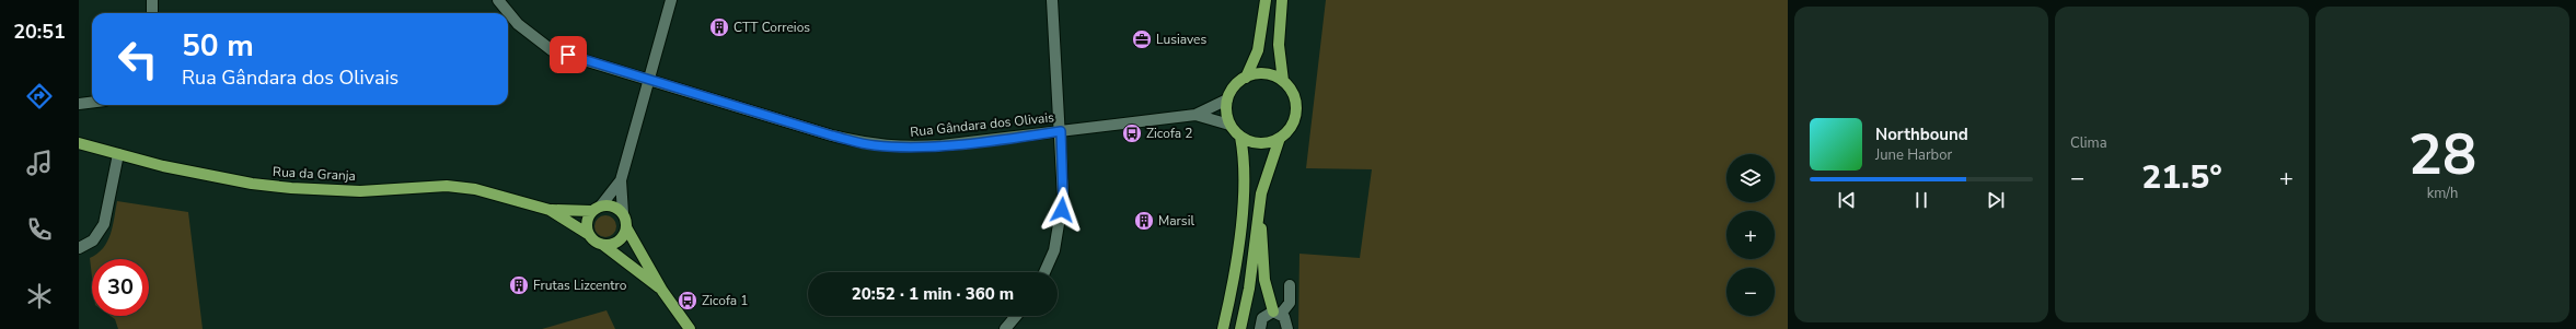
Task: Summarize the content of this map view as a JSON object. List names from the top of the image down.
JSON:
{
  "streets": {
    "main road": ["Rua da Granja"],
    "street": ["Rua Gândara dos Olivais"]
  },
  "places": {
    "building": ["CTT Correios", "Marsil", "Frutas Lizcentro"],
    "office": ["Lusiaves"],
    "bus stop": ["Zicofa 2", "Zicofa 1"]
  },
  "page": {
    "tabs": "20:51",
    "tile": [
      "Clima",
      ["28", "km/h"]
    ],
    "turn": ["50 m", "Rua Gândara dos Olivais"],
    "song": ["Northbound", "June Harbor"],
    "map_buttons": ["+", "−"],
    "heat": ["−", "21.5°", "+"],
    "limit": "30",
    "trip": "20:52 · 1 min · 360 m"
  }
}
